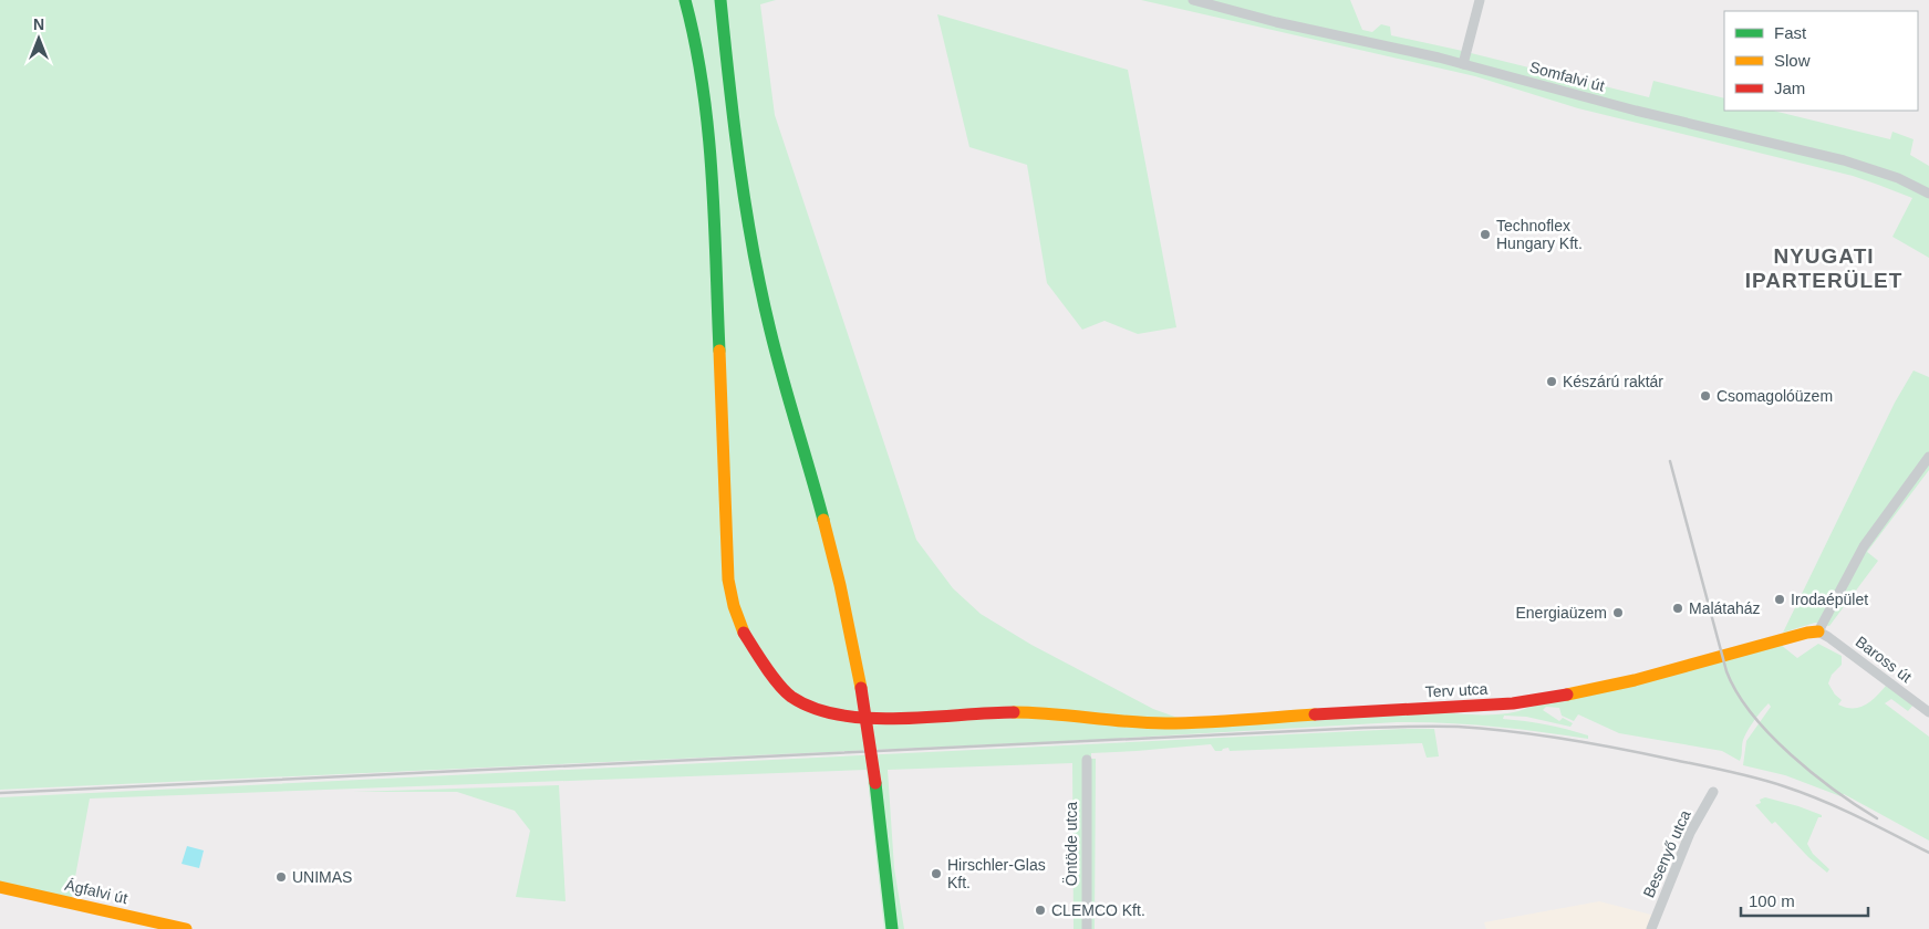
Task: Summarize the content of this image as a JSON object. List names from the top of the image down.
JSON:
{
  "streets": {
    "street": [
      "Somfalvi út",
      "Baross út",
      "Terv utca",
      "Öntöde utca",
      "Besenyő utca",
      "Ágfalvi út"
    ]
  },
  "crossings": [
    ["Baross út", "Terv utca"]
  ],
  "districts": ["NYUGATI IPARTERÜLET"],
  "places": [
    "Technoflex Hungary Kft.",
    "Készárú raktár",
    "Csomagolóüzem",
    "Irodaépület",
    "Malátaház",
    "Energiaüzem",
    "Hirschler-Glas Kft.",
    "UNIMAS",
    "CLEMCO Kft."
  ],
  "legend": ["Fast", "Slow", "Jam"],
  "scale_bar": "100 m",
  "north": "top"
}
